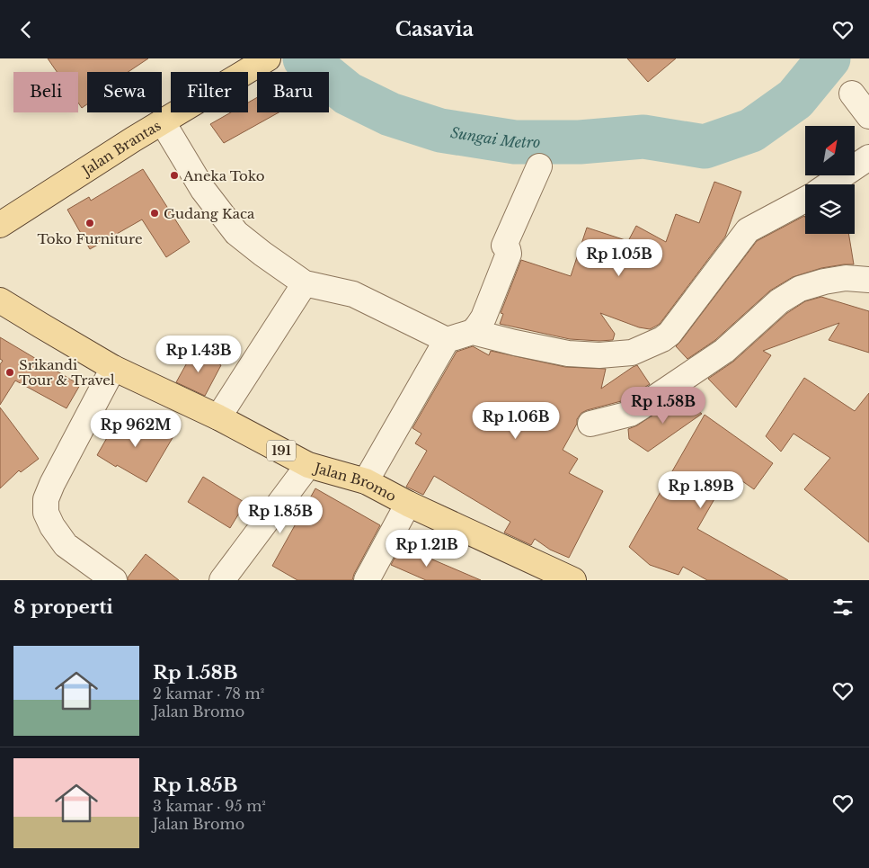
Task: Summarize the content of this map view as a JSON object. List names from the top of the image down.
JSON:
{
  "streets": {
    "main road": ["Jalan Brantas", "191", "Jalan Bromo"]
  },
  "water": ["Sungai Metro"],
  "places": [
    "Aneka Toko",
    "Gudang Kaca",
    "Toko Furniture",
    "Srikandi Tour & Travel"
  ],
  "north": "top right",
  "page": {
    "header": "Casavia",
    "chip": [
      "Beli",
      "Sewa",
      "Filter",
      "Baru"
    ],
    "price": [
      "Rp 1.05B",
      "Rp 1.43B",
      "Rp 1.58B",
      "Rp 1.06B",
      "Rp 962M",
      "Rp 1.89B",
      "Rp 1.85B",
      "Rp 1.21B"
    ],
    "heading": "8 properti",
    "list": [
      {
        "name": "Rp 1.58B",
        "note": "2 kamar · 78 m² · Jalan Bromo"
      },
      {
        "name": "Rp 1.85B",
        "note": "3 kamar · 95 m² · Jalan Bromo"
      }
    ]
  }
}
